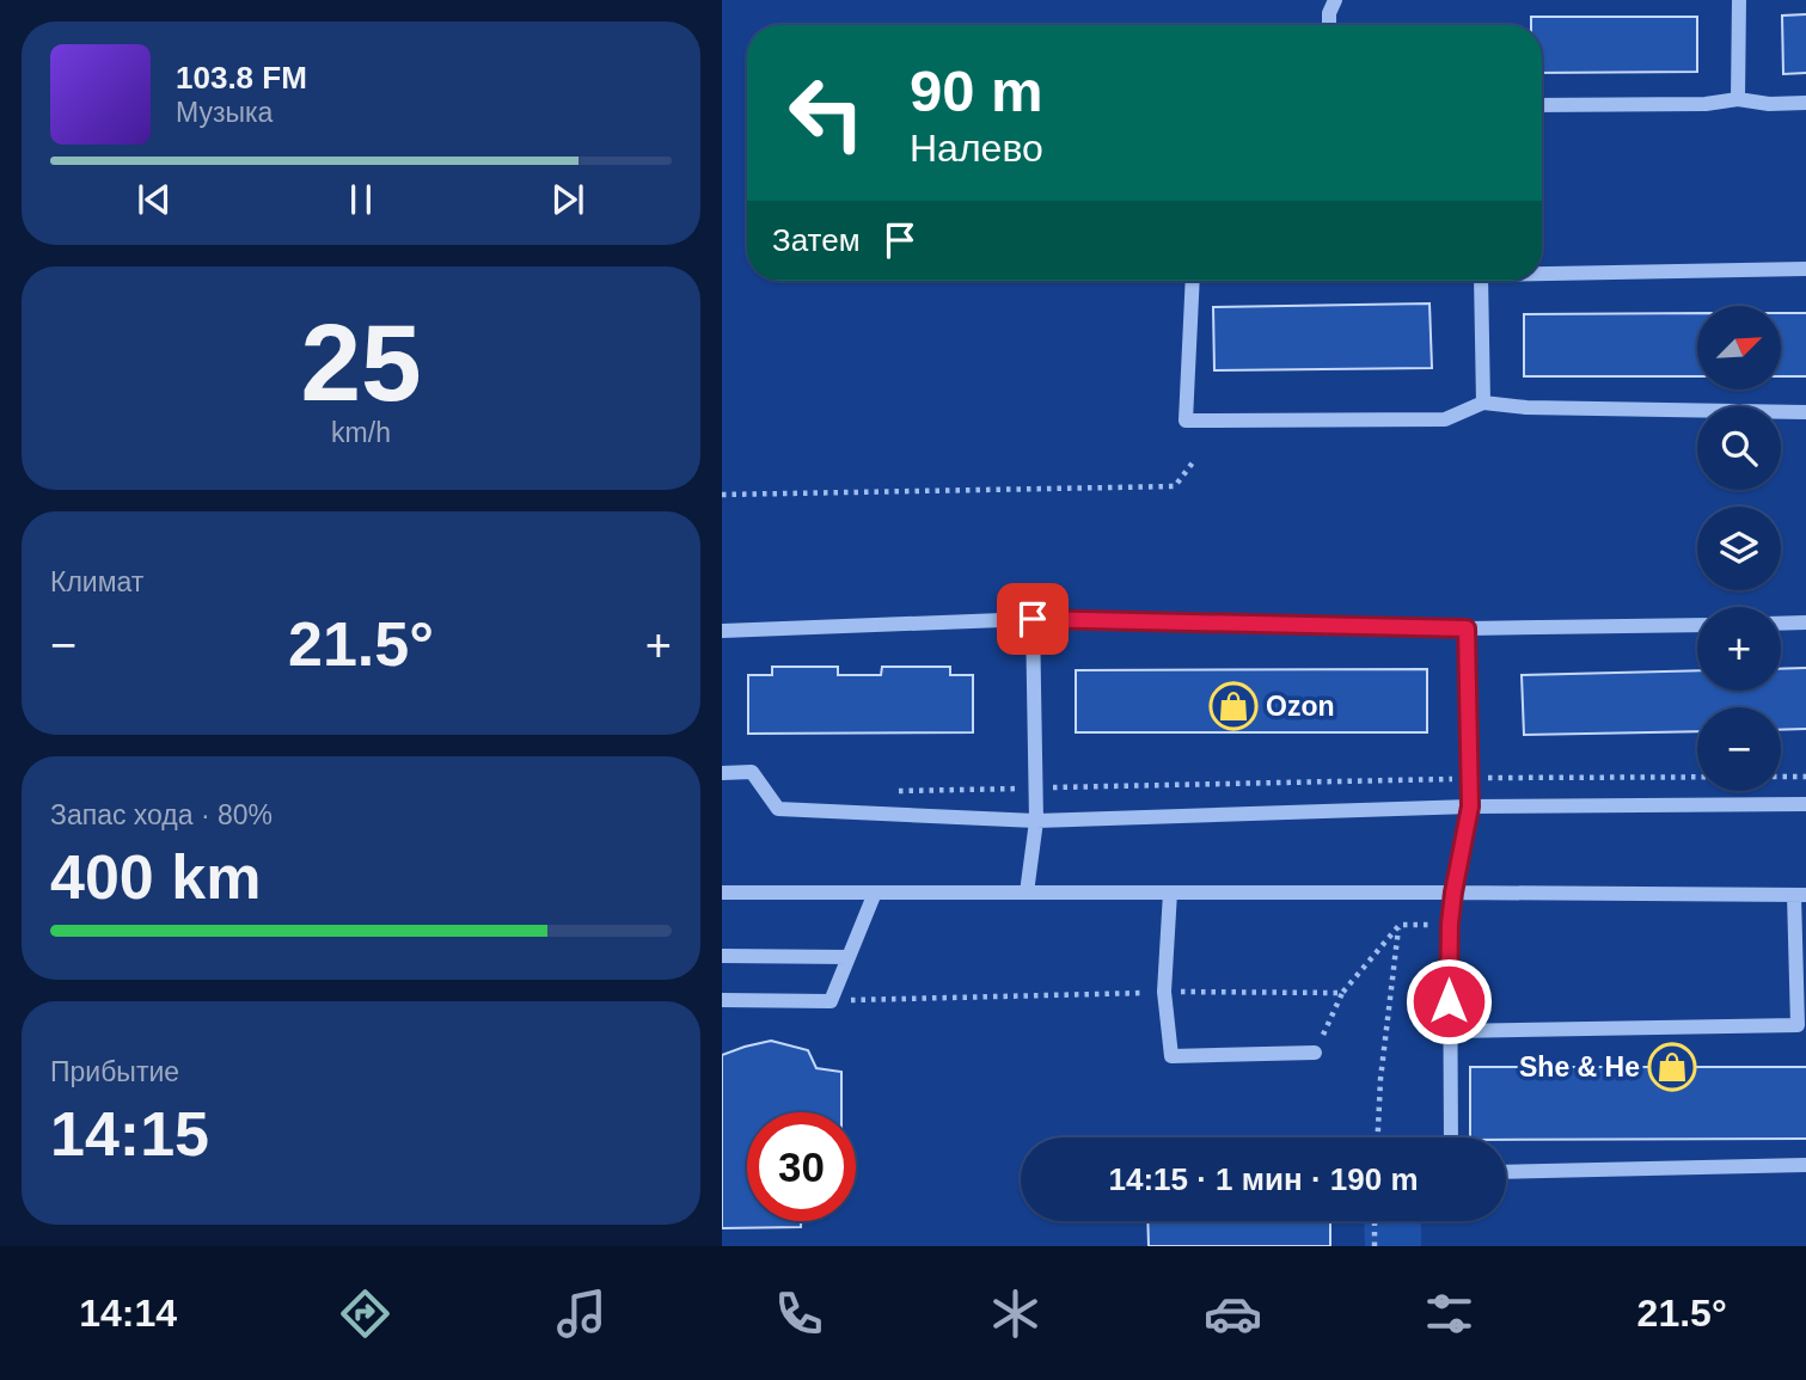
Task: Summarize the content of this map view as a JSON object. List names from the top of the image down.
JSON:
{
  "places": {
    "shop": ["Ozon", "She & He"]
  },
  "north": "top right",
  "page": {
    "turn": ["90 m", "Налево"],
    "song": ["103.8 FM", "Музыка"],
    "then": "Затем",
    "tile": [
      ["25", "km/h"],
      "Климат",
      ["Запас хода · 80%", "400 km"],
      ["Прибытие", "14:15"]
    ],
    "map_buttons": ["+", "−"],
    "heat": ["−", "21.5°", "+"],
    "limit": "30",
    "trip": "14:15 · 1 мин · 190 m",
    "tabs": ["14:14", "21.5°"]
  }
}
